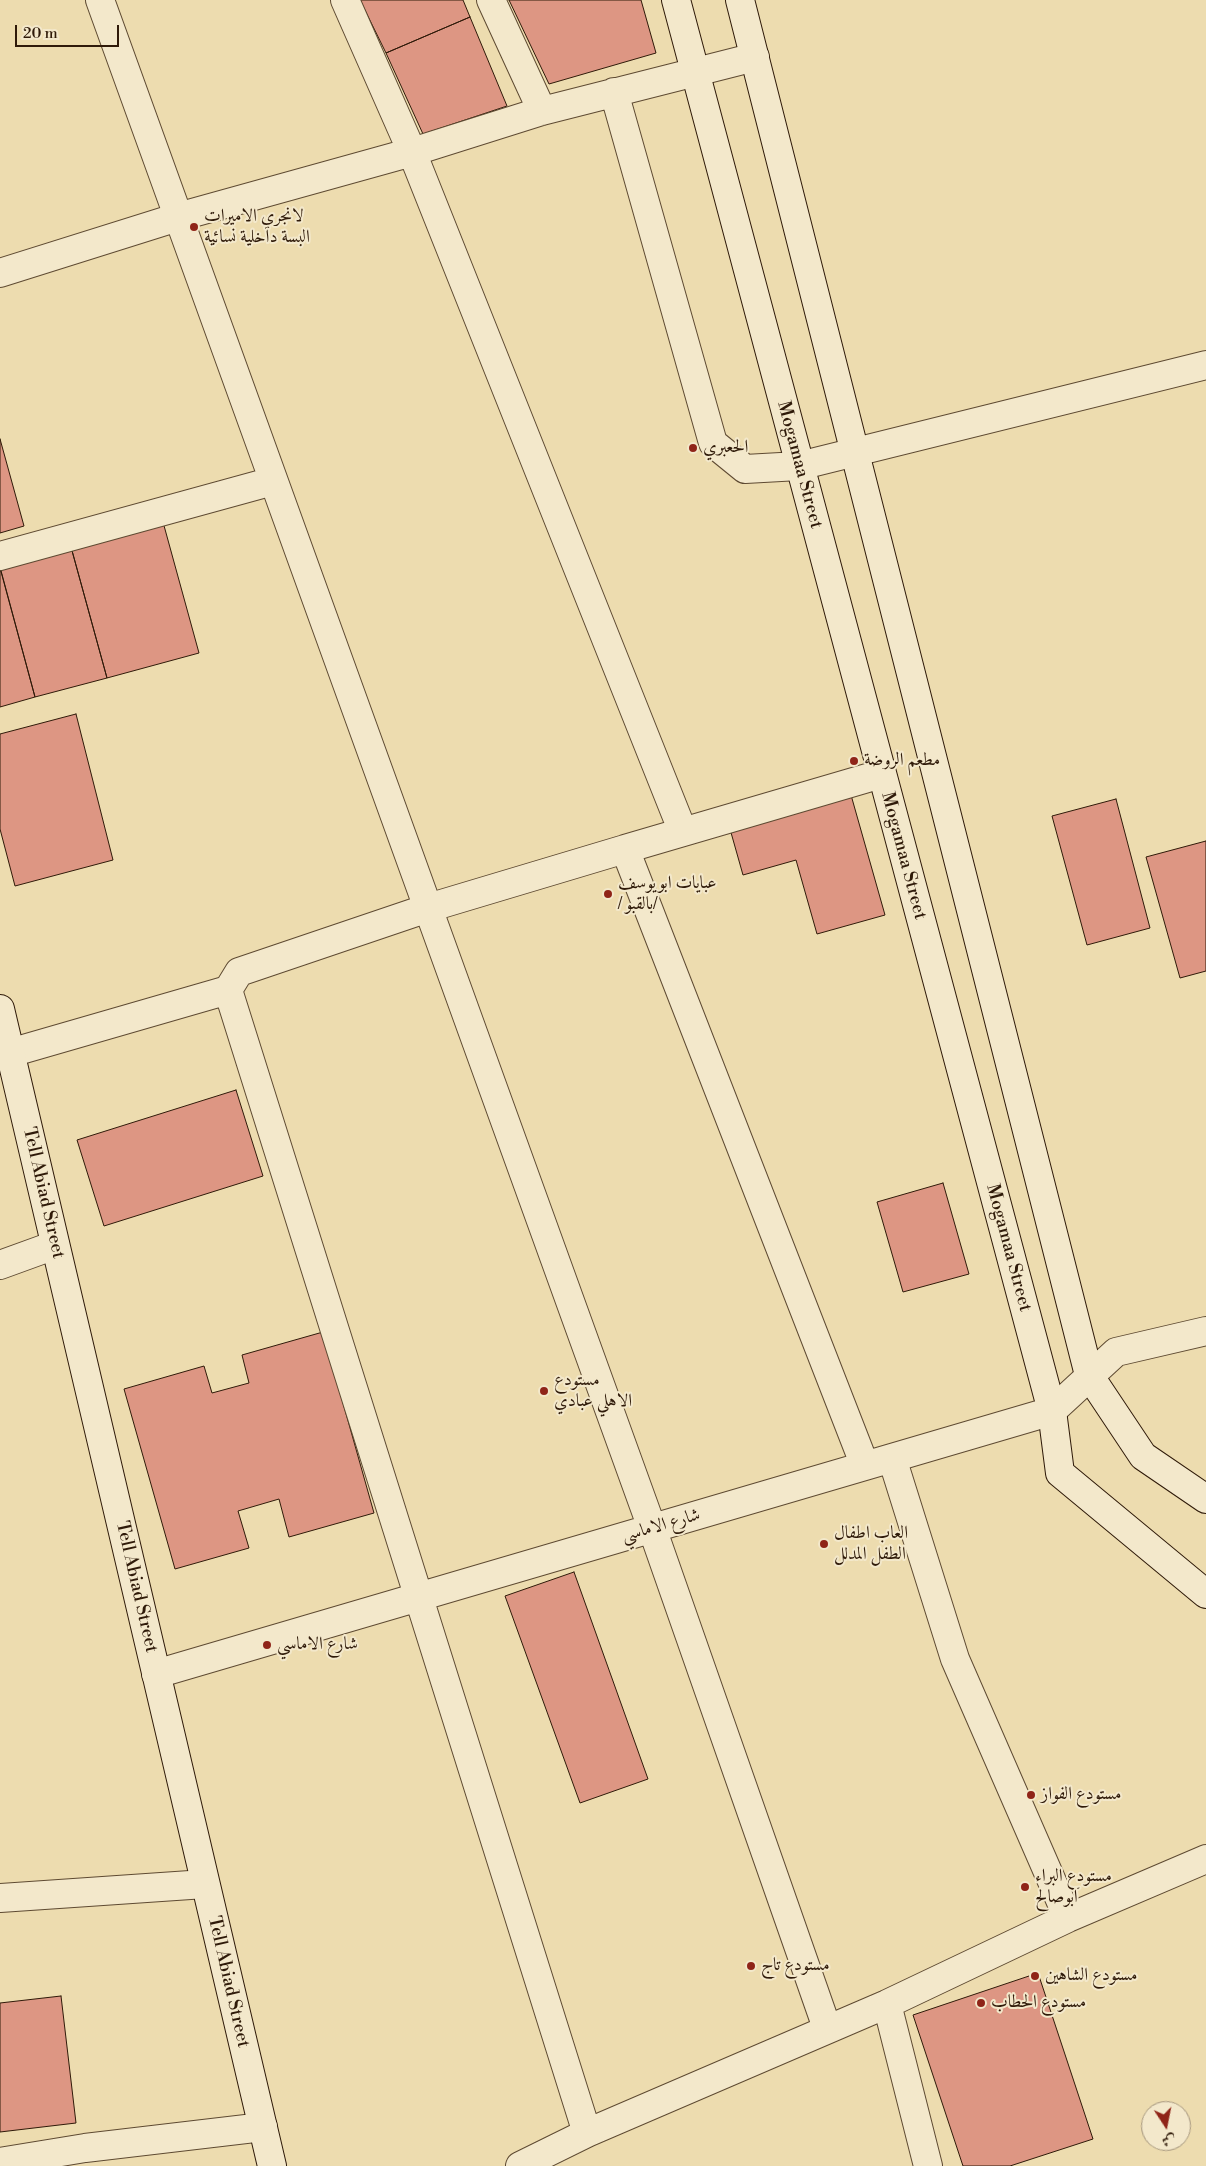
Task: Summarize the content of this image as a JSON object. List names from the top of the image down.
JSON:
{
  "streets": {
    "street": ["Mogamaa Street", "Tell Abiad Street", "شارع الاماسي"]
  },
  "crossings": [
    ["Mogamaa Street", "شارع الاماسي"],
    ["Tell Abiad Street", "شارع الاماسي"]
  ],
  "places": [
    "لانجري الاميرات البسة داخلية نسائية",
    "الحعبري",
    "مطعم الروضة",
    "عبايات ابويوسف / بالقبو/",
    "مستودع الاهلي عبادي",
    "العاب اطفال الطفل المدلل",
    "شارع الاماسي",
    "مستودع الفواز",
    "مستودع البراء ابوصالح",
    "مستودع تاج",
    "مستودع الشاهين",
    "مستودع الحطاب"
  ],
  "scale_bar": "20 m",
  "north": "bottom"
}
